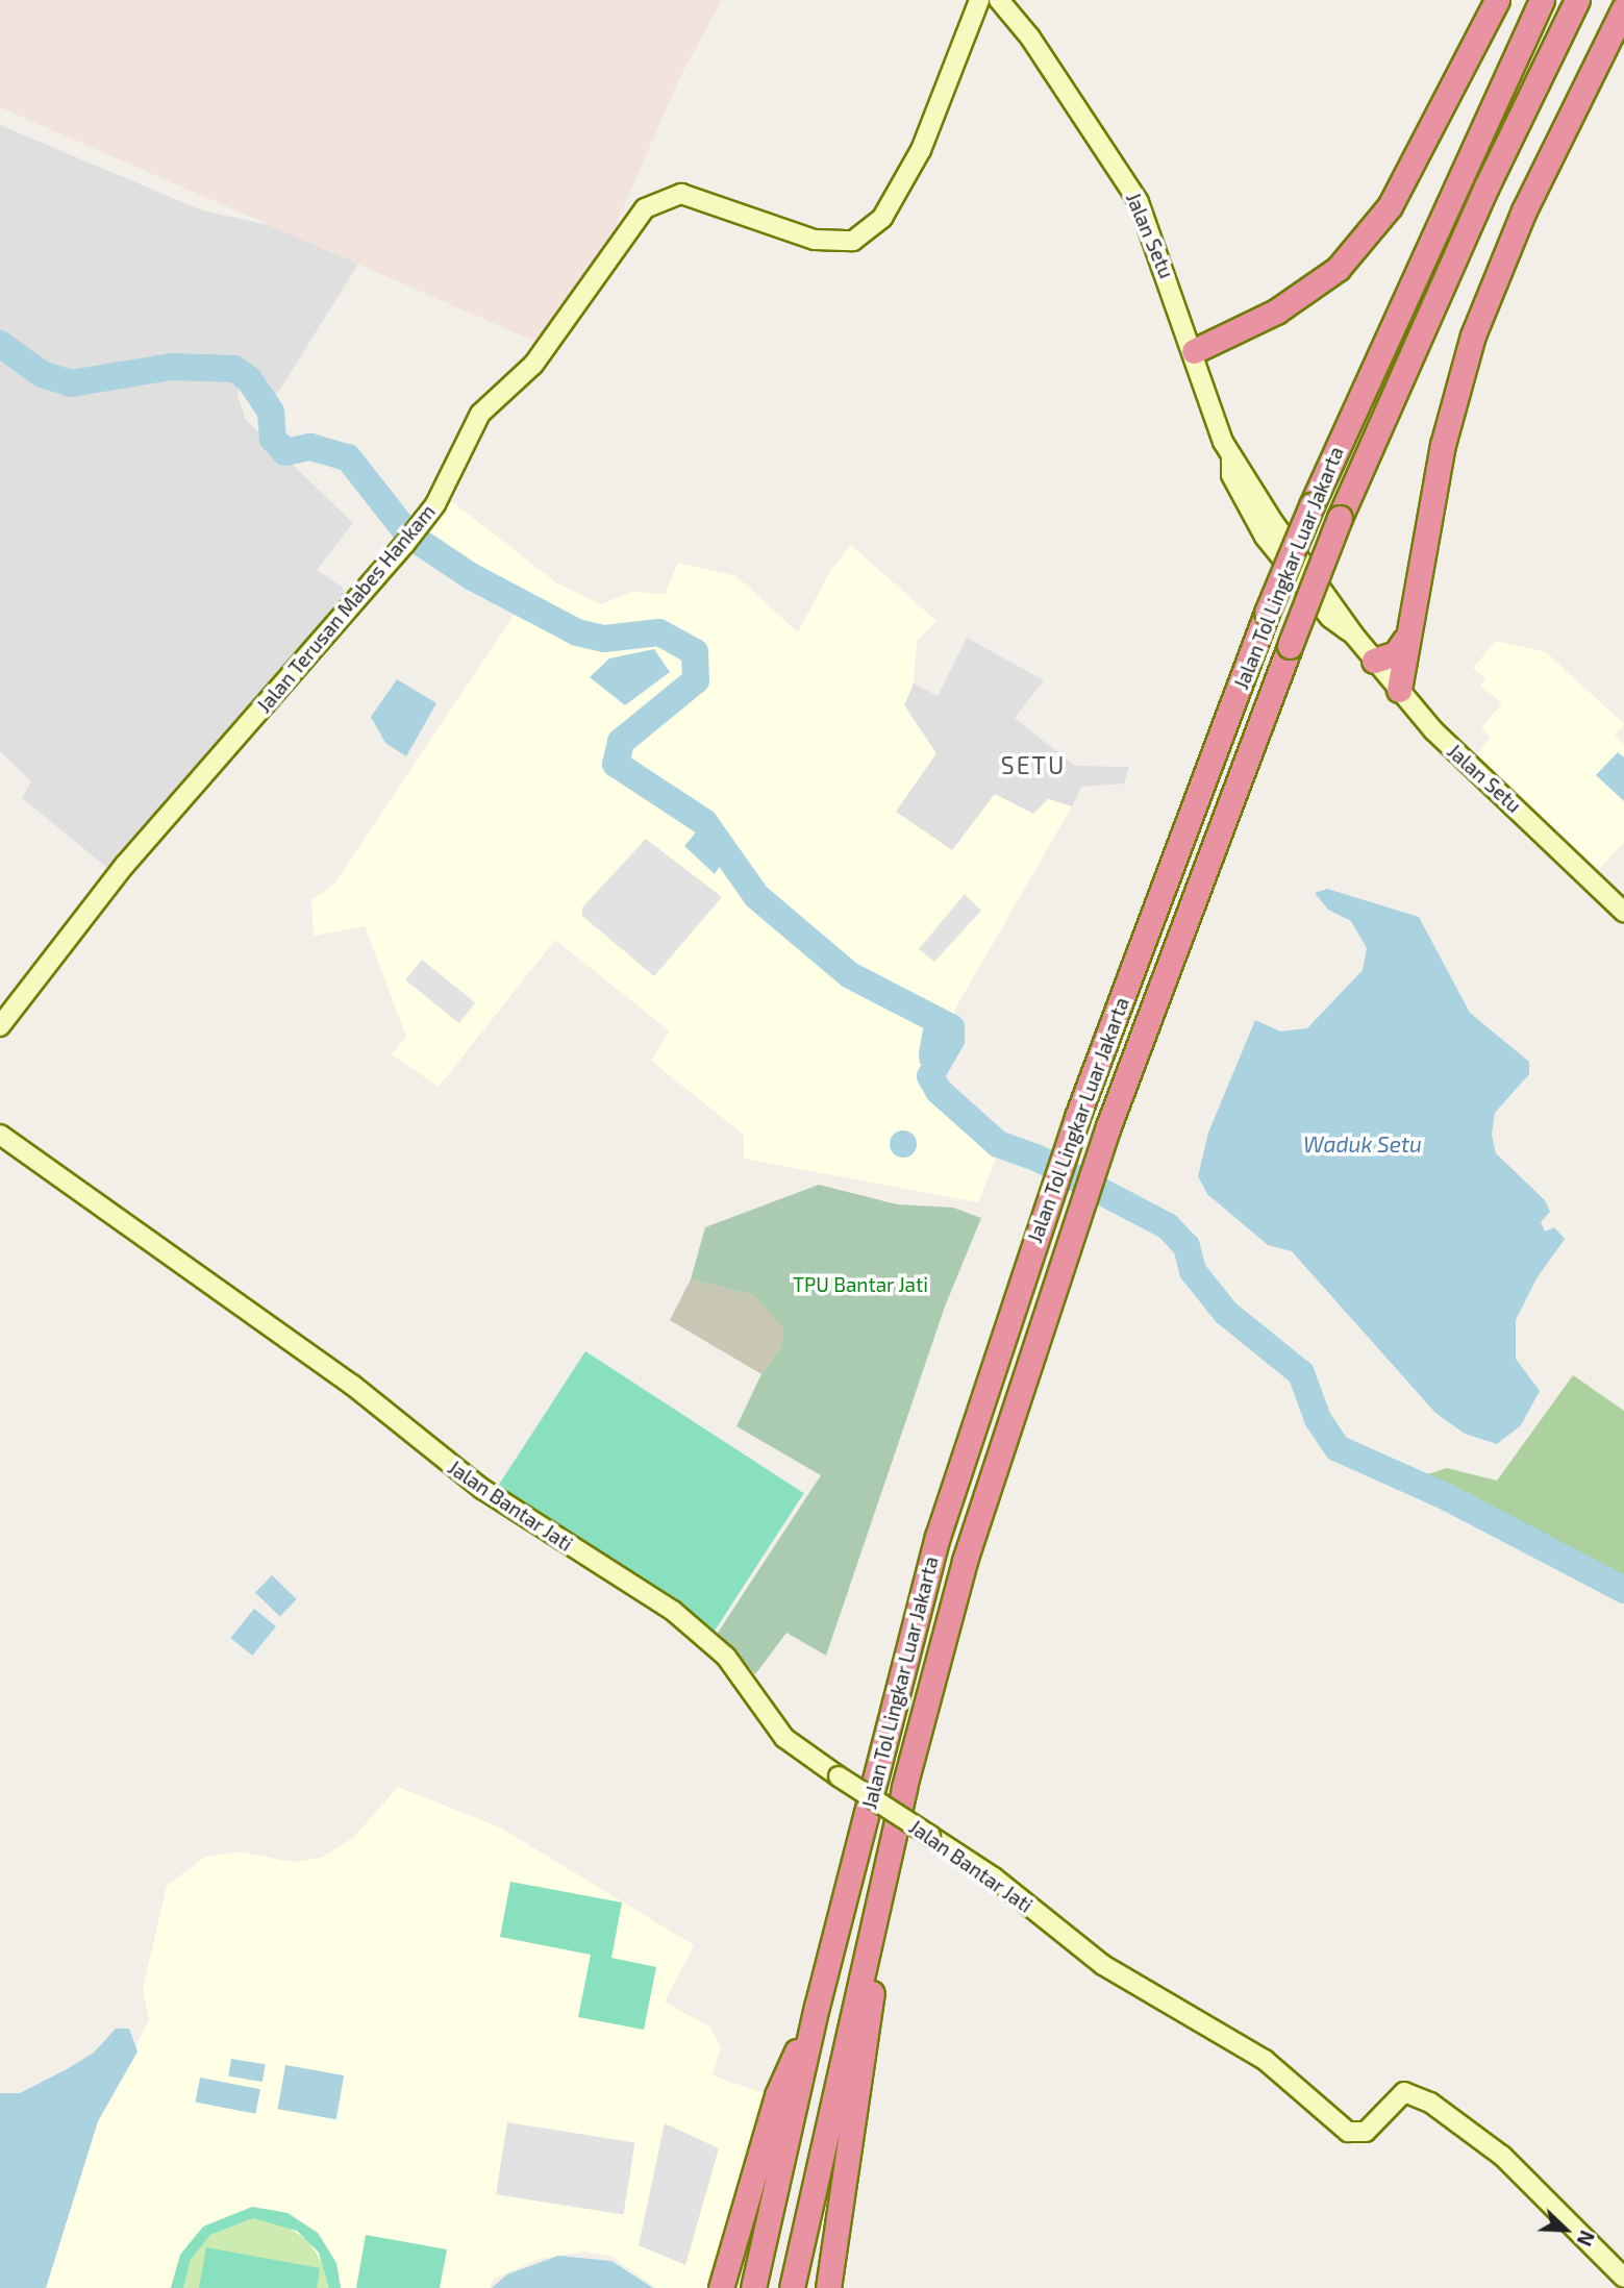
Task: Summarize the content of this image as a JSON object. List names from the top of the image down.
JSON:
{
  "streets": {
    "highway": ["Jalan Tol Lingkar Luar Jakarta"],
    "street": ["Jalan Setu", "Jalan Terusan Mabes Hankam", "Jalan Bantar Jati"]
  },
  "districts": ["SETU"],
  "water": ["Waduk Setu"],
  "parks": ["TPU Bantar Jati"],
  "north": "bottom right"
}
